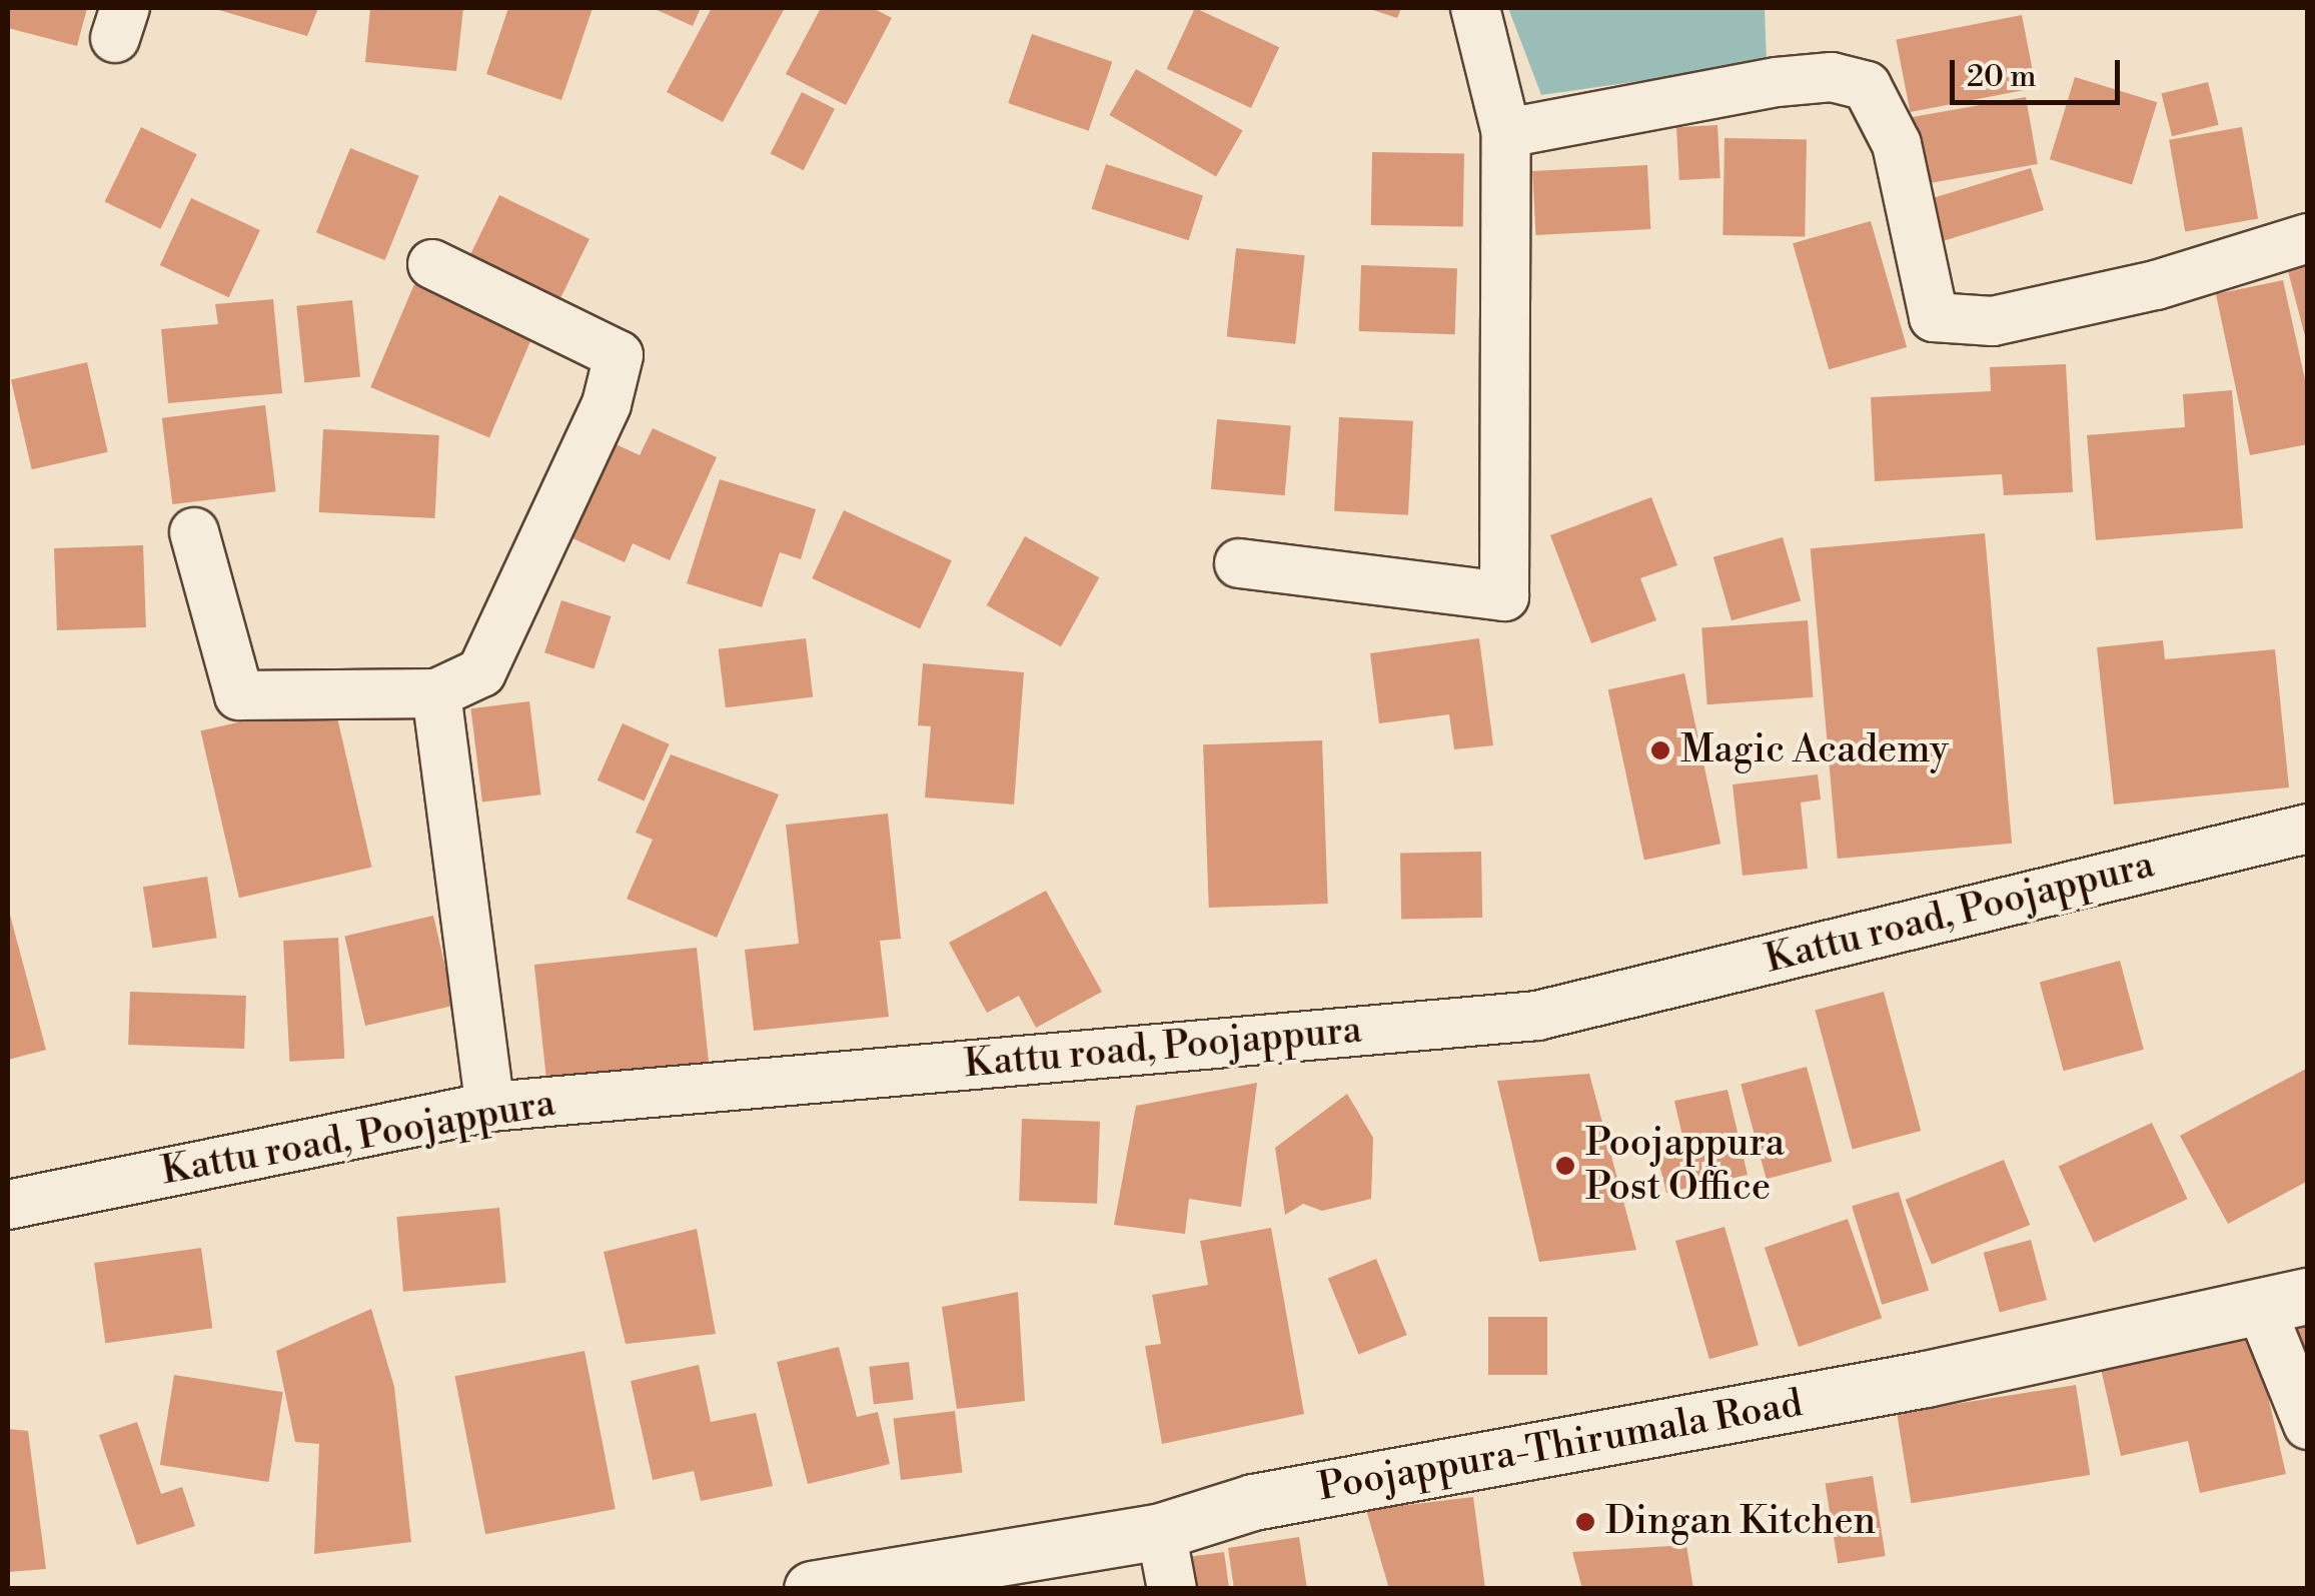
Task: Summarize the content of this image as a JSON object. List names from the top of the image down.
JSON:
{
  "streets": {
    "main road": ["Poojappura-Thirumala Road"],
    "street": ["Kattu road, Poojappura"]
  },
  "places": ["Magic Academy", "Poojappura Post Office", "Dingan Kitchen"],
  "scale_bar": "20 m"
}
